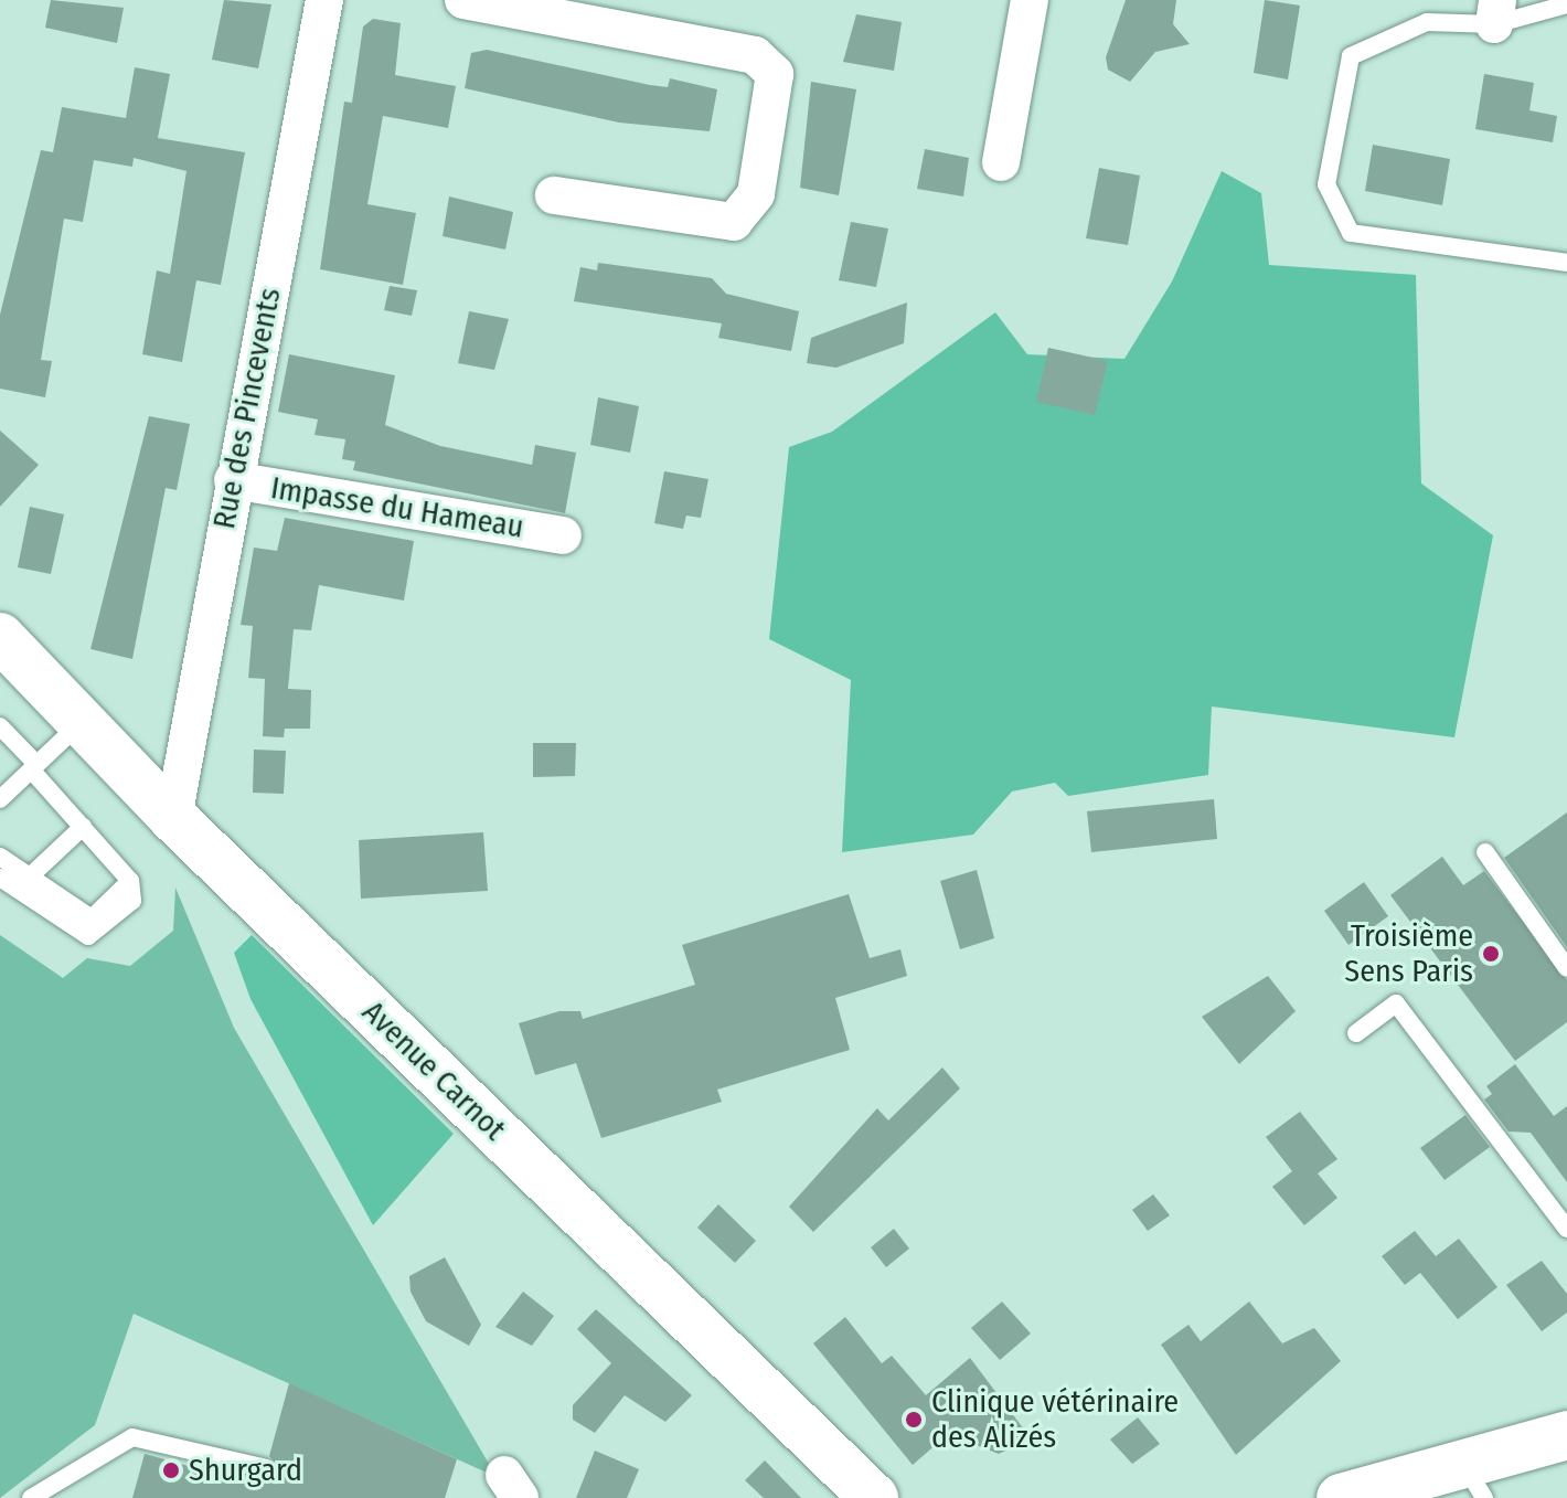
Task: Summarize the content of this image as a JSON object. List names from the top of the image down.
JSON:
{
  "streets": {
    "main road": ["Avenue Carnot"],
    "street": ["Rue des Pincevents", "Impasse du Hameau"]
  },
  "crossings": [
    ["Rue des Pincevents", "Impasse du Hameau"],
    ["Rue des Pincevents", "Avenue Carnot"]
  ],
  "places": ["Troisième Sens Paris", "Clinique vétérinaire des Alizés", "Shurgard"]
}
